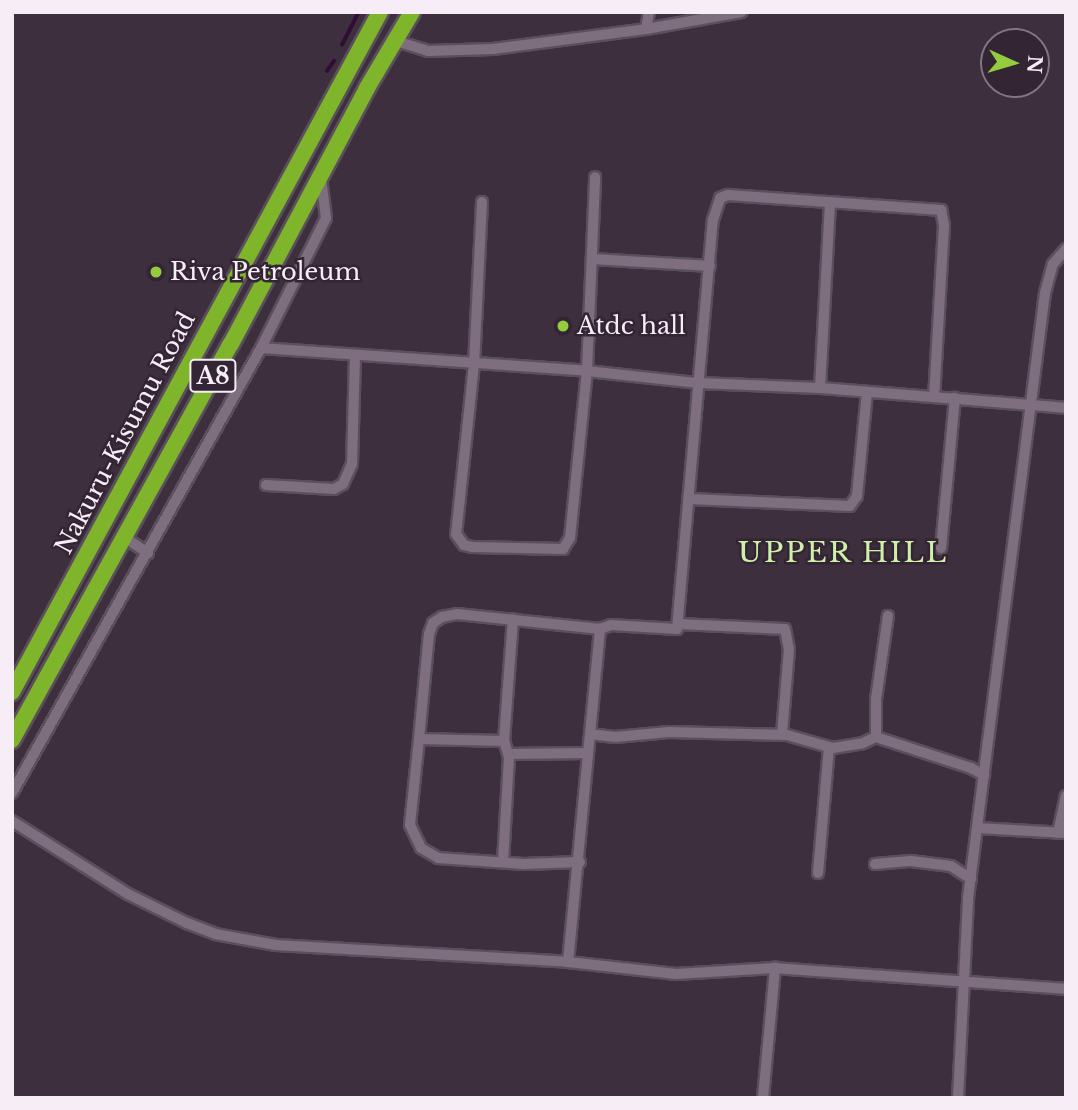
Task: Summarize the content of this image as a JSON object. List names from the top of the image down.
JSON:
{
  "streets": {
    "highway": ["A8", "Nakuru-Kisumu Road"]
  },
  "districts": ["UPPER HILL"],
  "places": ["Riva Petroleum", "Atdc hall"],
  "north": "right"
}
